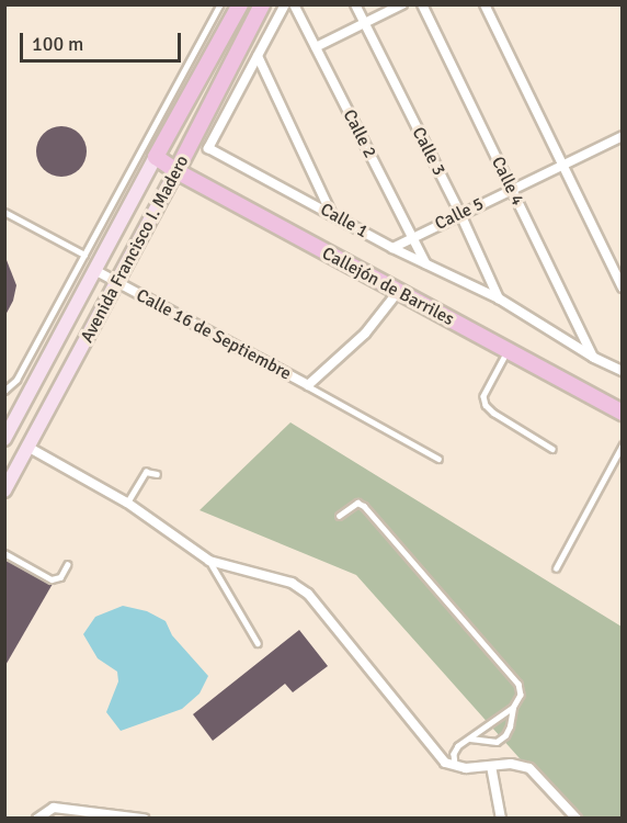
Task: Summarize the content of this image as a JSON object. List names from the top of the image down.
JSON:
{
  "streets": {
    "main road": ["Avenida Francisco I. Madero", "Callejón de Barriles"],
    "street": [
      "Calle 2",
      "Calle 3",
      "Calle 4",
      "Calle 5",
      "Calle 1",
      "Calle 16 de Septiembre"
    ]
  },
  "crossings": [
    ["Calle 2", "Calle 5"],
    ["Calle 2", "Calle 1"],
    ["Calle 3", "Calle 5"],
    ["Calle 3", "Calle 1"],
    ["Calle 4", "Calle 5"],
    ["Calle 4", "Calle 1"],
    ["Calle 5", "Calle 1"],
    ["Avenida Francisco I. Madero", "Callejón de Barriles"],
    ["Avenida Francisco I. Madero", "Calle 16 de Septiembre"]
  ],
  "scale_bar": "100 m"
}
